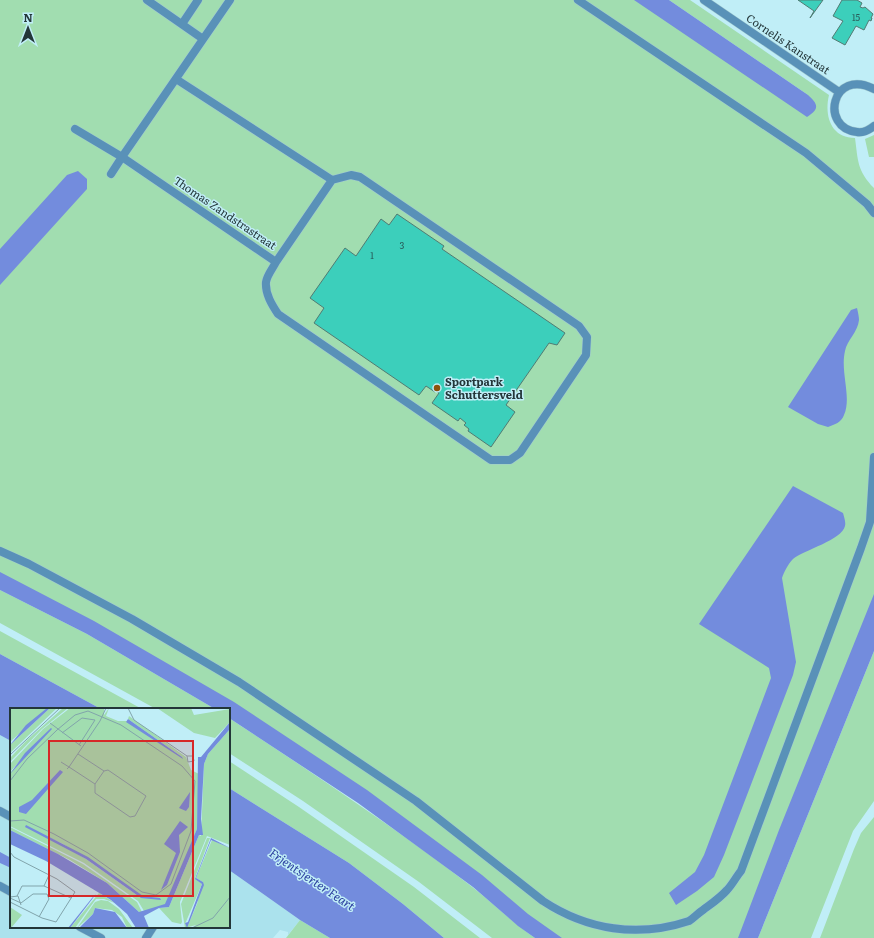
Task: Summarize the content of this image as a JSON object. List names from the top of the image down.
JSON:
{
  "streets": {
    "street": ["Cornelis Kanstraat", "Thomas Zandstrastraat"]
  },
  "water": ["Frjentsjerter Feart"],
  "places": ["Sportpark Schuttersveld"],
  "house_numbers": ["15", "3", "1"],
  "north": "top"
}
